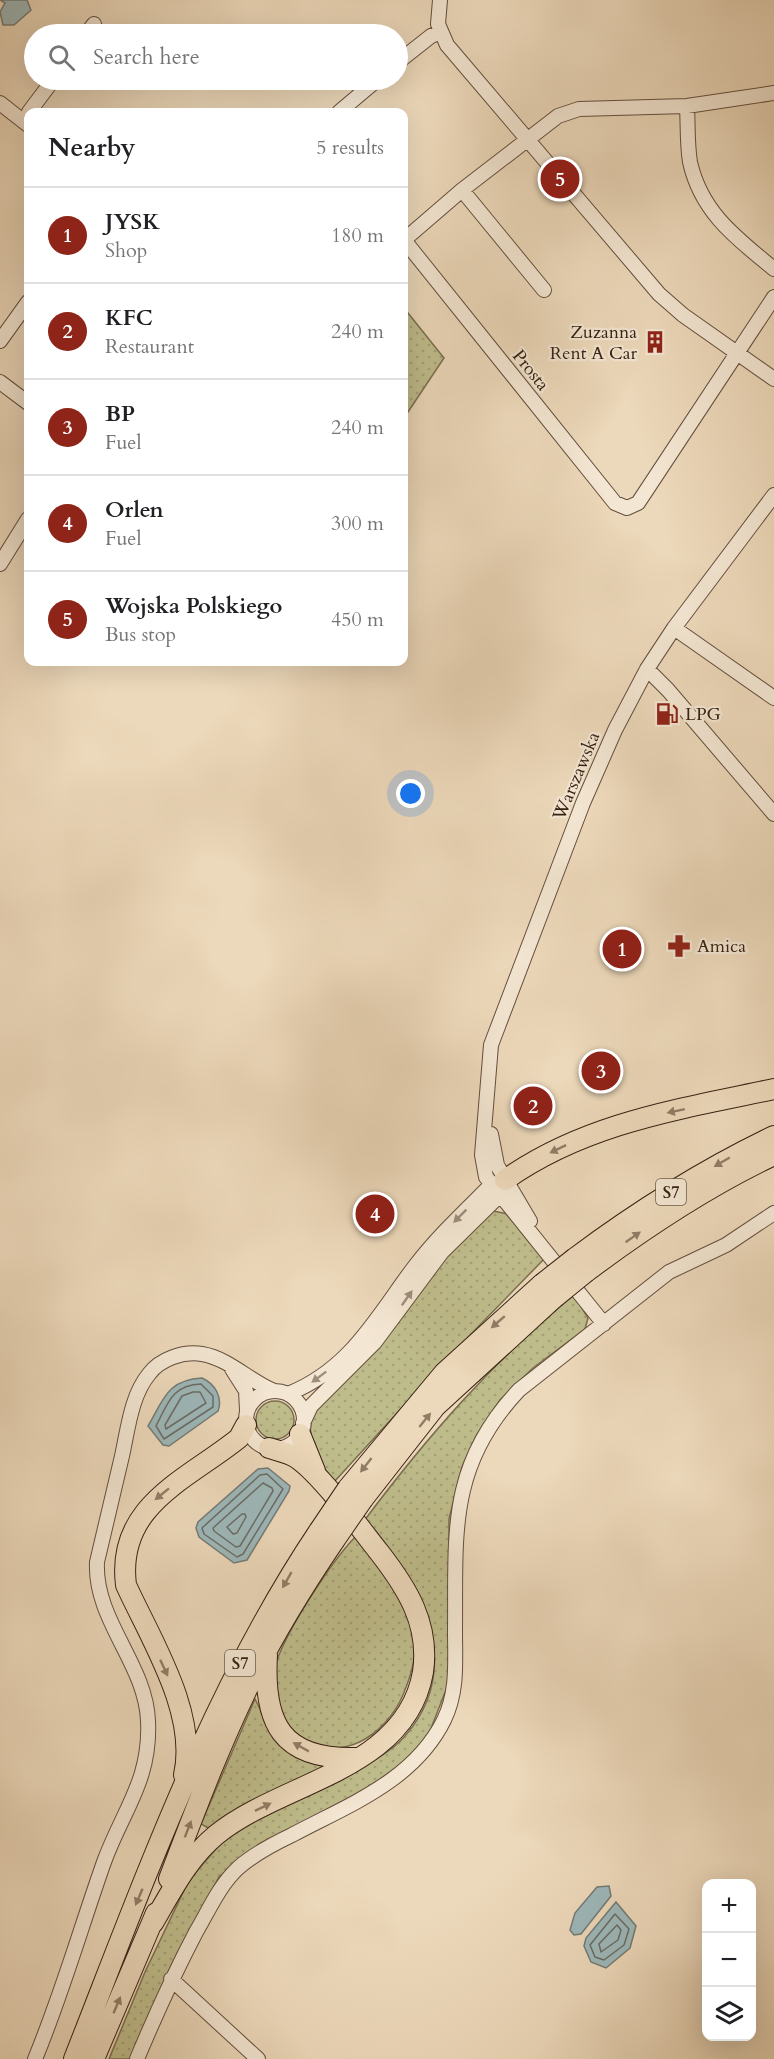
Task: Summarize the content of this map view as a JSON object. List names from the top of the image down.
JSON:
{
  "streets": {
    "highway": ["S7"],
    "street": ["Prosta", "Warszawska"]
  },
  "places": {
    "building": ["Zuzanna Rent A Car"],
    "fuel station": ["LPG"],
    "pharmacy": ["Amica"]
  },
  "page": {
    "search": "Search here",
    "heading": ["Nearby", "5 results"],
    "pins": [
      "5",
      "1",
      "3",
      "2",
      "4"
    ],
    "list": [
      {
        "mark": "1",
        "name": "JYSK",
        "note": "Shop",
        "value": "180 m"
      },
      {
        "mark": "2",
        "name": "KFC",
        "note": "Restaurant",
        "value": "240 m"
      },
      {
        "mark": "3",
        "name": "BP",
        "note": "Fuel",
        "value": "240 m"
      },
      {
        "mark": "4",
        "name": "Orlen",
        "note": "Fuel",
        "value": "300 m"
      },
      {
        "mark": "5",
        "name": "Wojska Polskiego",
        "note": "Bus stop",
        "value": "450 m"
      }
    ],
    "map_buttons": ["+", "−"]
  }
}
